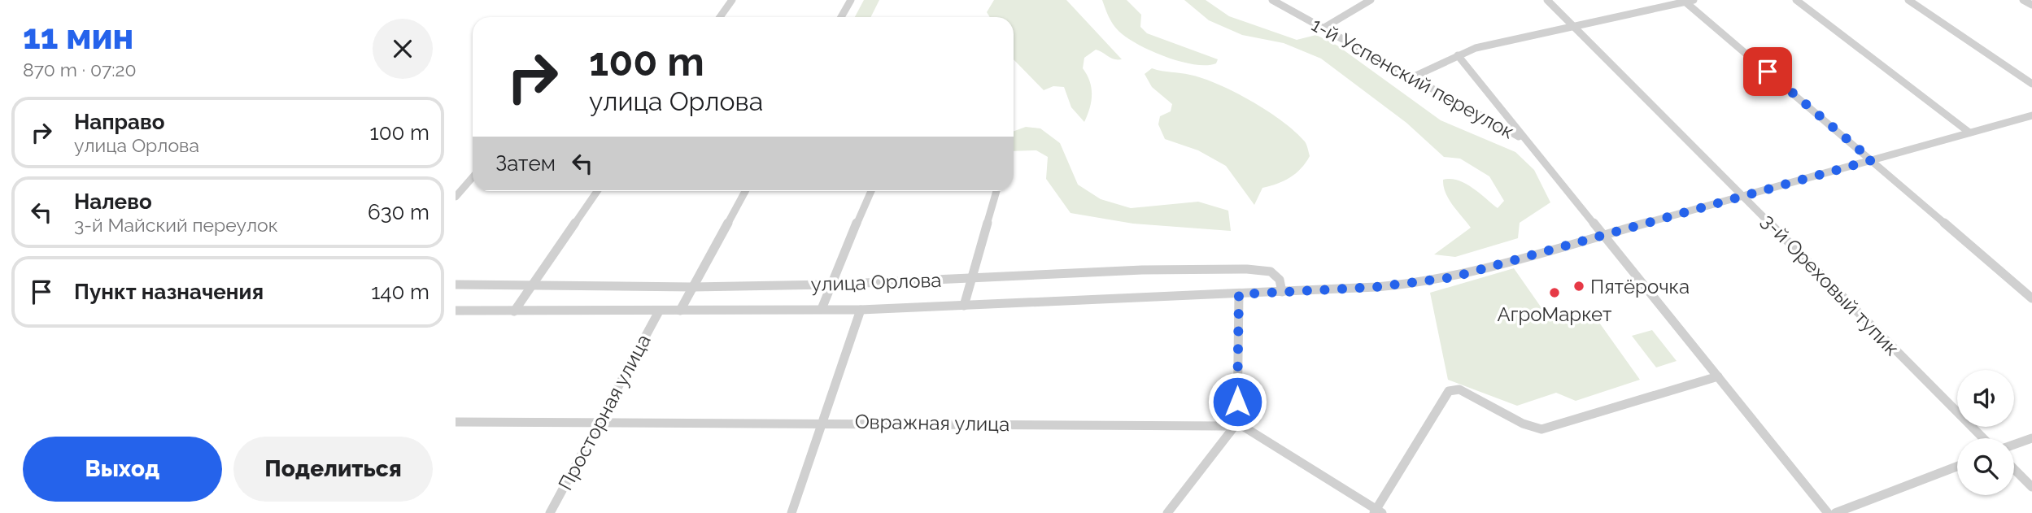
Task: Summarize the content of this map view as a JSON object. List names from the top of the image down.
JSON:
{
  "streets": {
    "street": [
      "1-й Успенский переулок",
      "улица Орлова",
      "3-й Ореховый тупик",
      "Просторная улица",
      "Овражная улица"
    ]
  },
  "crossings": [
    ["1-й Успенский переулок", "улица Орлова"],
    ["улица Орлова", "3-й Ореховый тупик"],
    ["улица Орлова", "Просторная улица"],
    ["Просторная улица", "Овражная улица"]
  ],
  "places": ["Пятёрочка", "АгроМаркет"],
  "page": {
    "heading": ["11 мин", "870 m · 07:20"],
    "turn": ["100 m", "улица Орлова"],
    "list": [
      {
        "name": "Направо",
        "note": "улица Орлова",
        "value": "100 m"
      },
      {
        "name": "Налево",
        "note": "3-й Майский переулок",
        "value": "630 m"
      },
      {
        "name": "Пункт назначения",
        "value": "140 m"
      }
    ],
    "then": "Затем",
    "buttons": ["Выход", "Поделиться"]
  }
}
